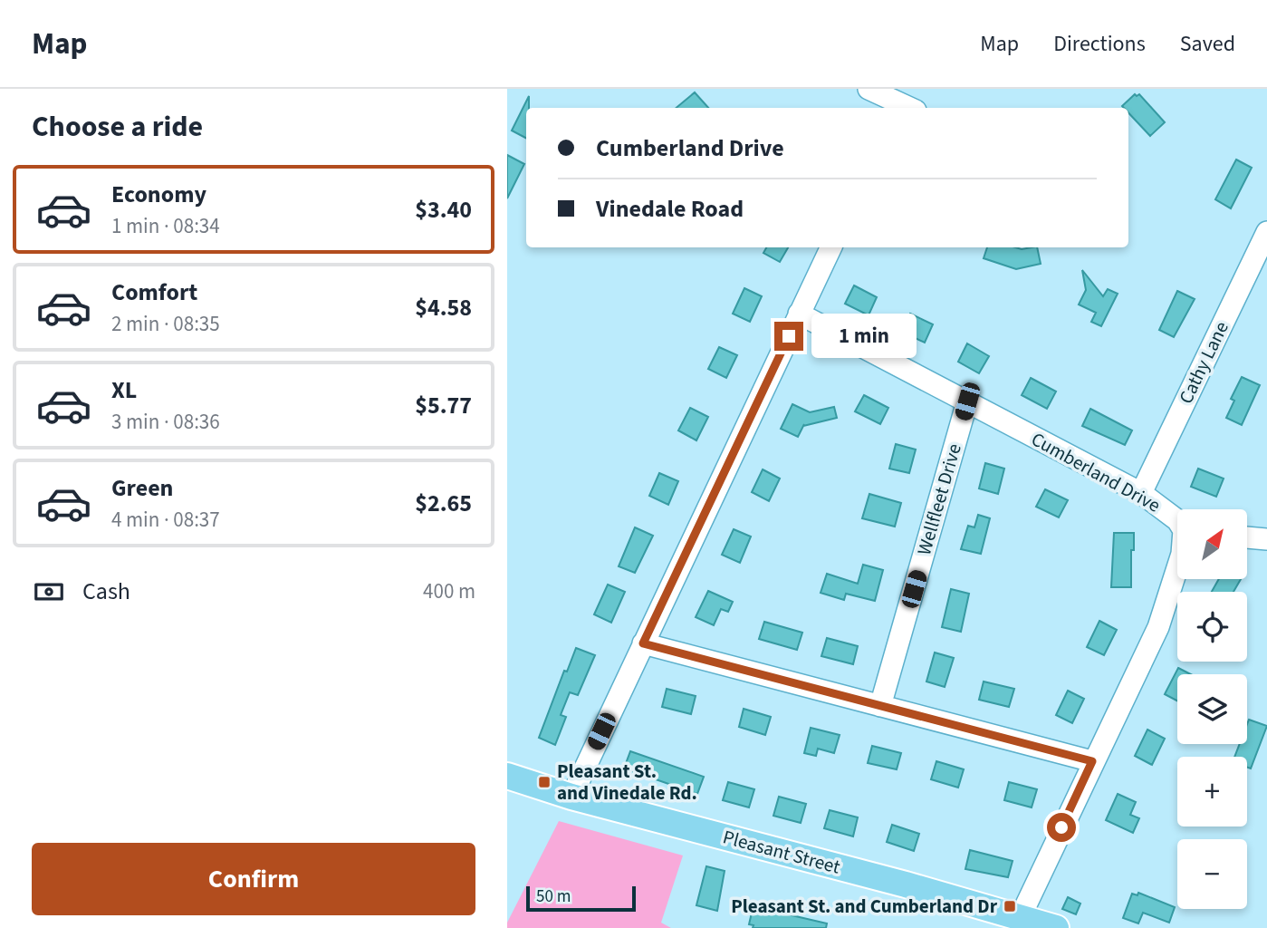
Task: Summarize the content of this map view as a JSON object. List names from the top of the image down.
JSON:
{
  "streets": {
    "main road": ["Pleasant Street"],
    "street": ["Cathy Lane", "Cumberland Drive", "Wellfleet Drive"]
  },
  "crossings": [
    ["Cathy Lane", "Cumberland Drive"],
    ["Cumberland Drive", "Wellfleet Drive"],
    ["Cumberland Drive", "Pleasant Street"]
  ],
  "places": {
    "transit": ["Pleasant St. and Vinedale Rd.", "Pleasant St. and Cumberland Dr"]
  },
  "scale_bar": "50 m",
  "north": "top right",
  "page": {
    "header": "Map",
    "nav": ["Map", "Directions", "Saved"],
    "heading": "Choose a ride",
    "banner": ["Cumberland Drive", "Vinedale Road"],
    "list": [
      {
        "name": "Economy",
        "note": "1 min · 08:34",
        "value": "$3.40"
      },
      {
        "name": "Comfort",
        "note": "2 min · 08:35",
        "value": "$4.58"
      },
      {
        "name": "XL",
        "note": "3 min · 08:36",
        "value": "$5.77"
      },
      {
        "name": "Green",
        "note": "4 min · 08:37",
        "value": "$2.65"
      }
    ],
    "bubble": "1 min",
    "map_buttons": ["+", "−"],
    "pay": ["Cash", "400 m"],
    "buttons": "Confirm",
    "scale": "50 m"
  }
}
